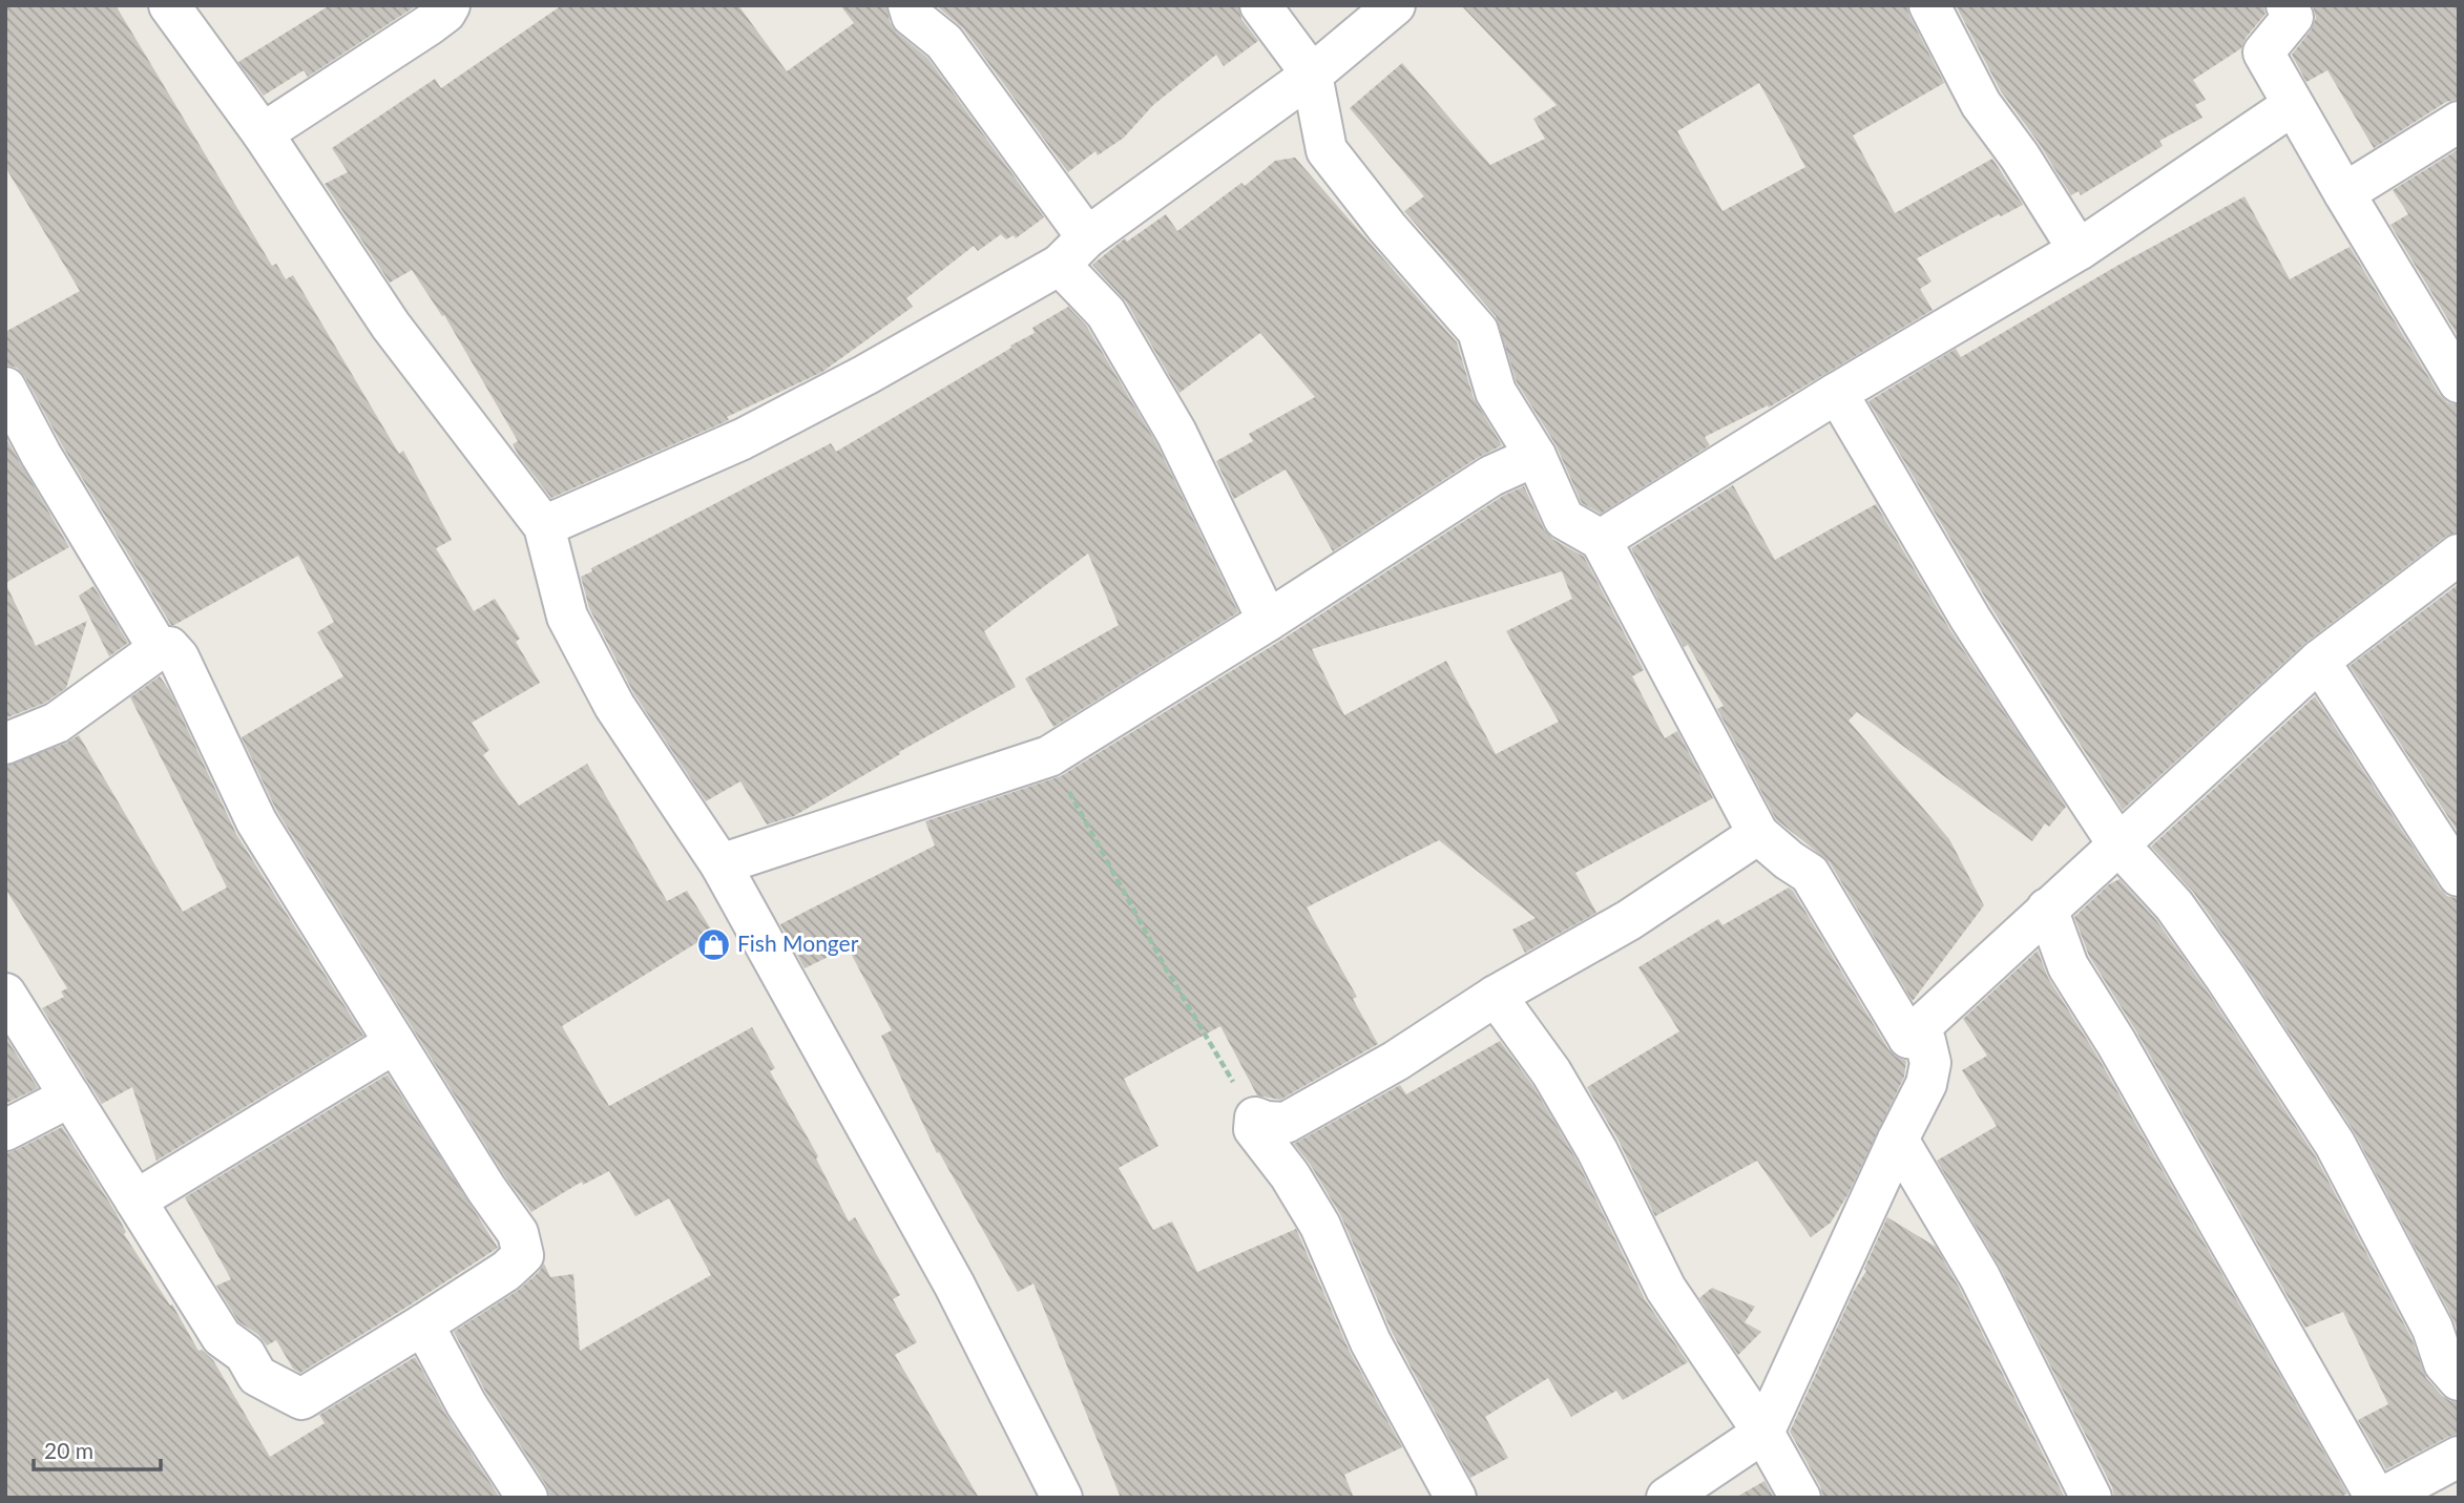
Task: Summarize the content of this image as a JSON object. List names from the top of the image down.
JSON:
{
  "places": {
    "shop": ["Fish Monger"]
  },
  "scale_bar": "20 m"
}
